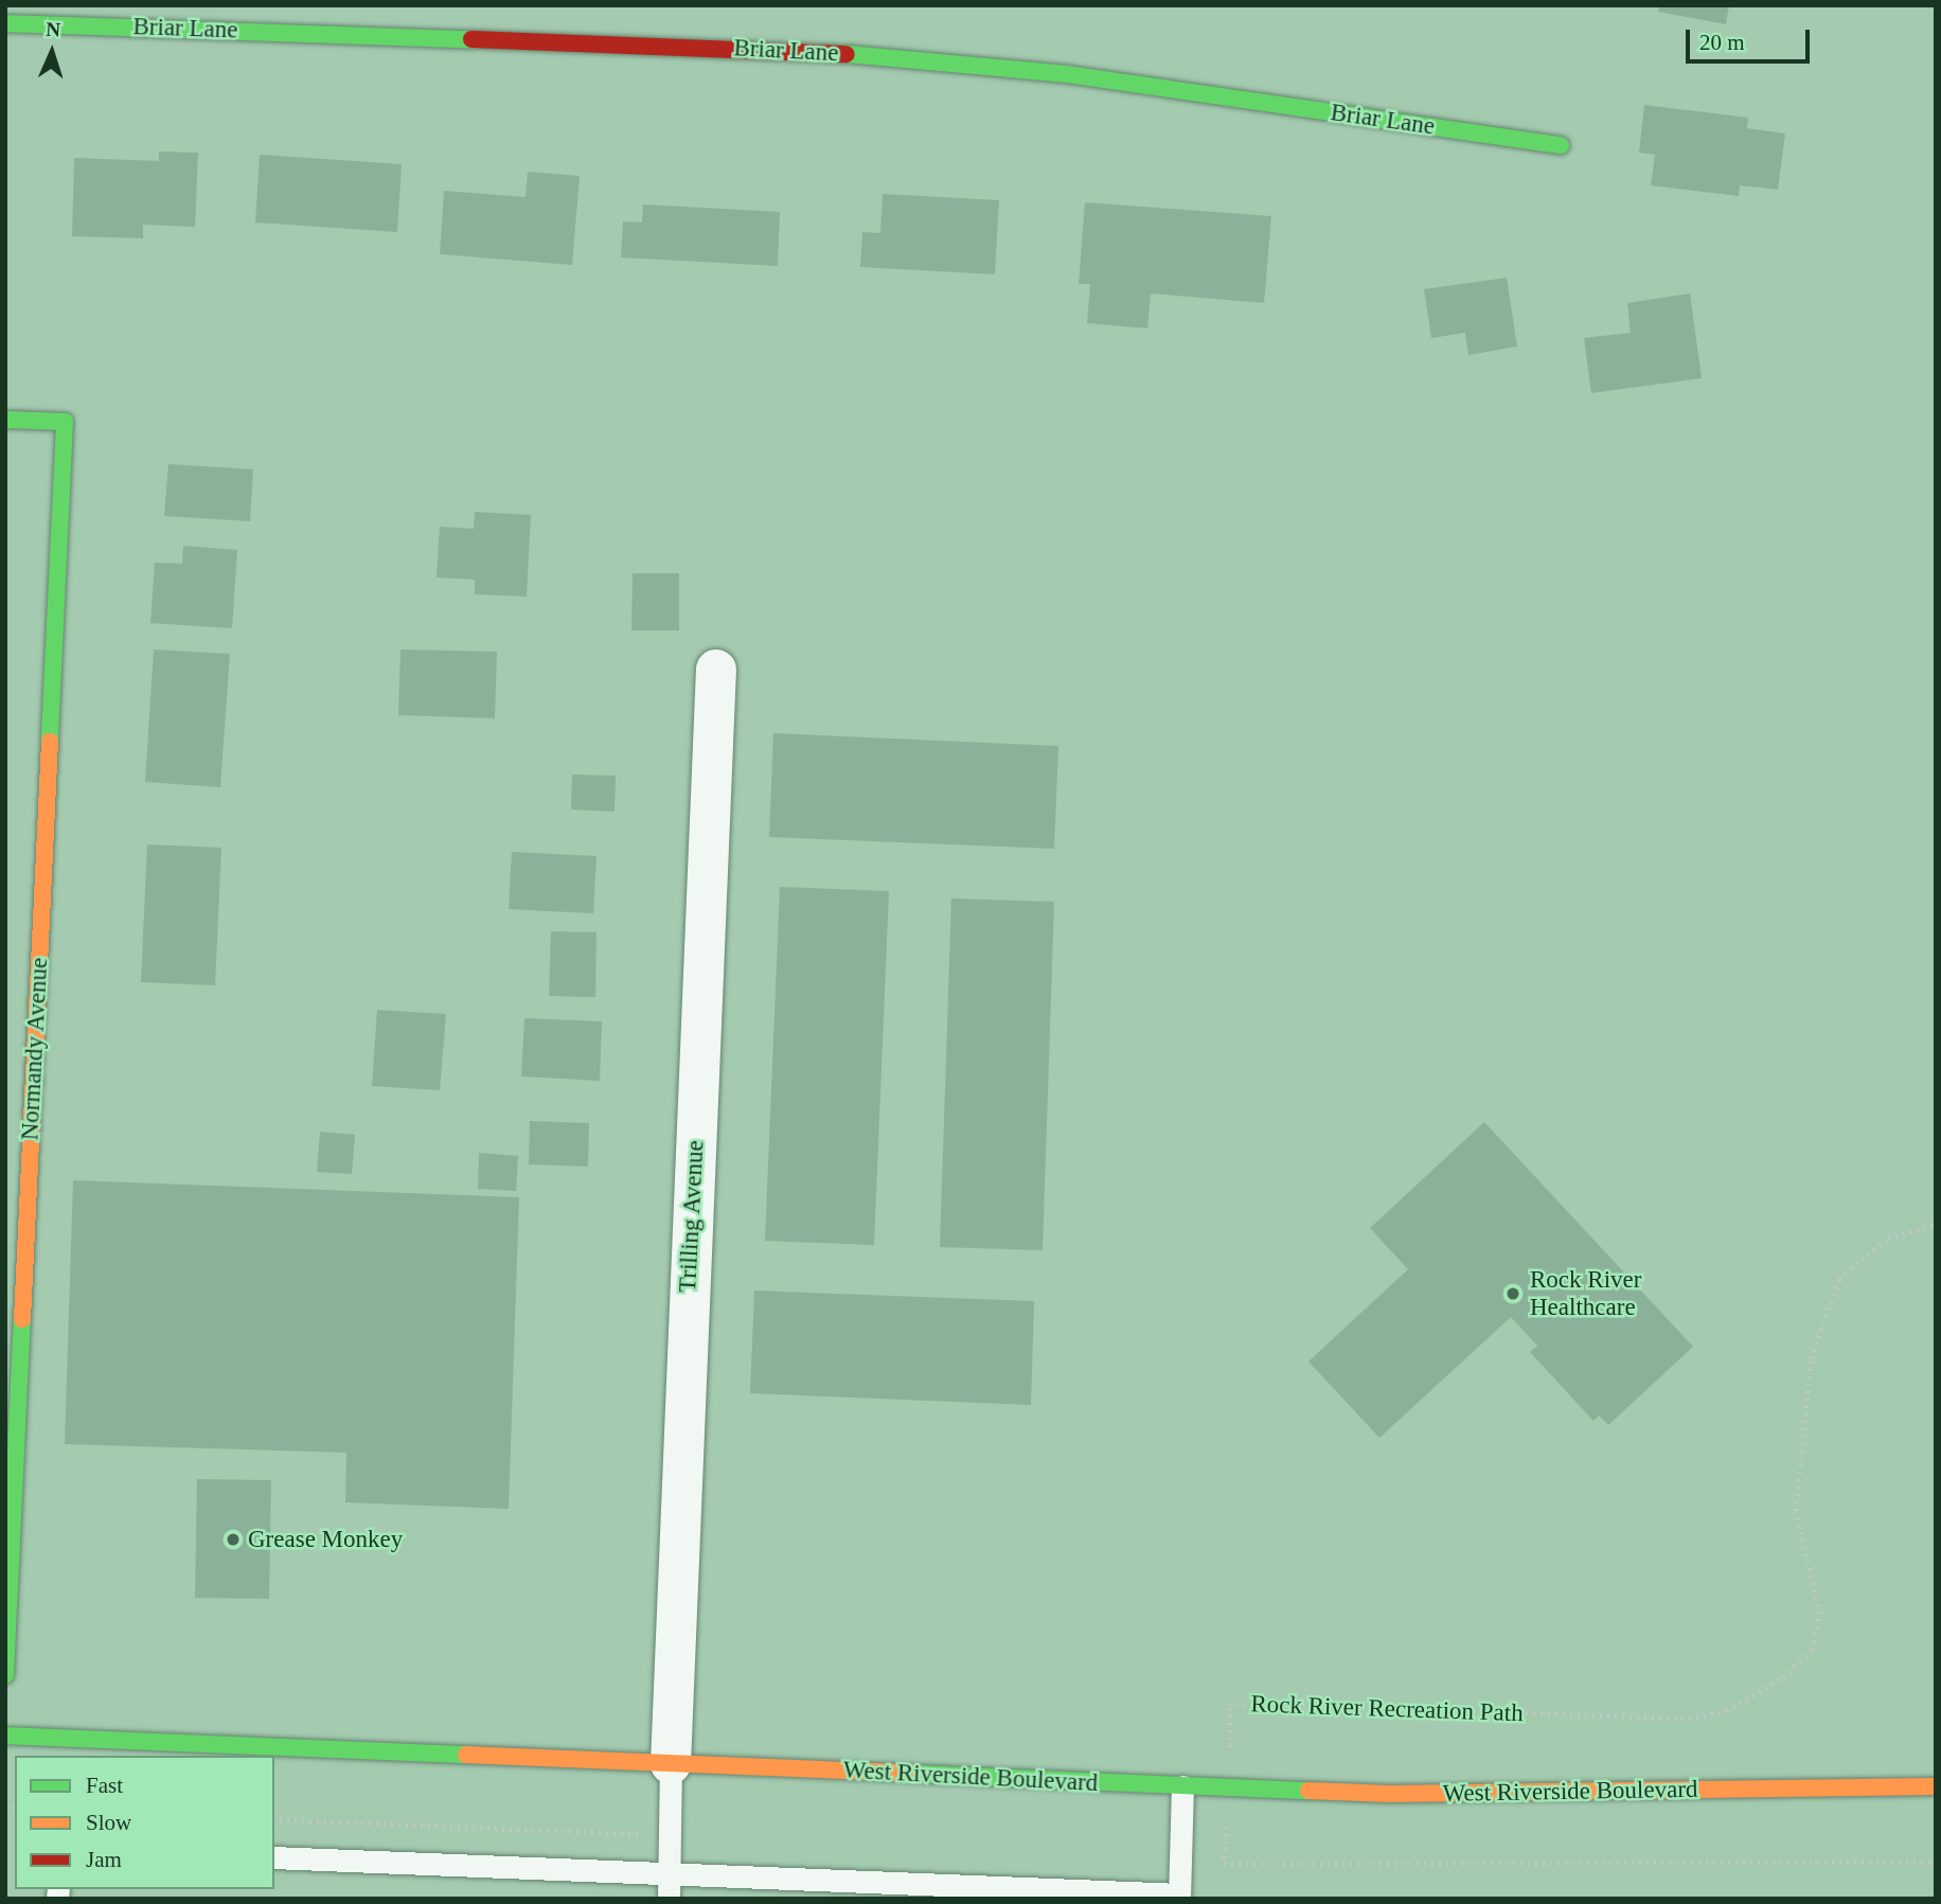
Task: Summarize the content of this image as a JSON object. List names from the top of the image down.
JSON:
{
  "streets": {
    "street": [
      "Briar Lane",
      "Normandy Avenue",
      "Trilling Avenue",
      "West Riverside Boulevard"
    ],
    "path": ["Rock River Recreation Path"]
  },
  "crossings": [
    ["Trilling Avenue", "West Riverside Boulevard"],
    ["Rock River Recreation Path", "West Riverside Boulevard"]
  ],
  "places": ["Rock River Healthcare", "Grease Monkey"],
  "legend": ["Fast", "Slow", "Jam"],
  "scale_bar": "20 m",
  "north": "top"
}
